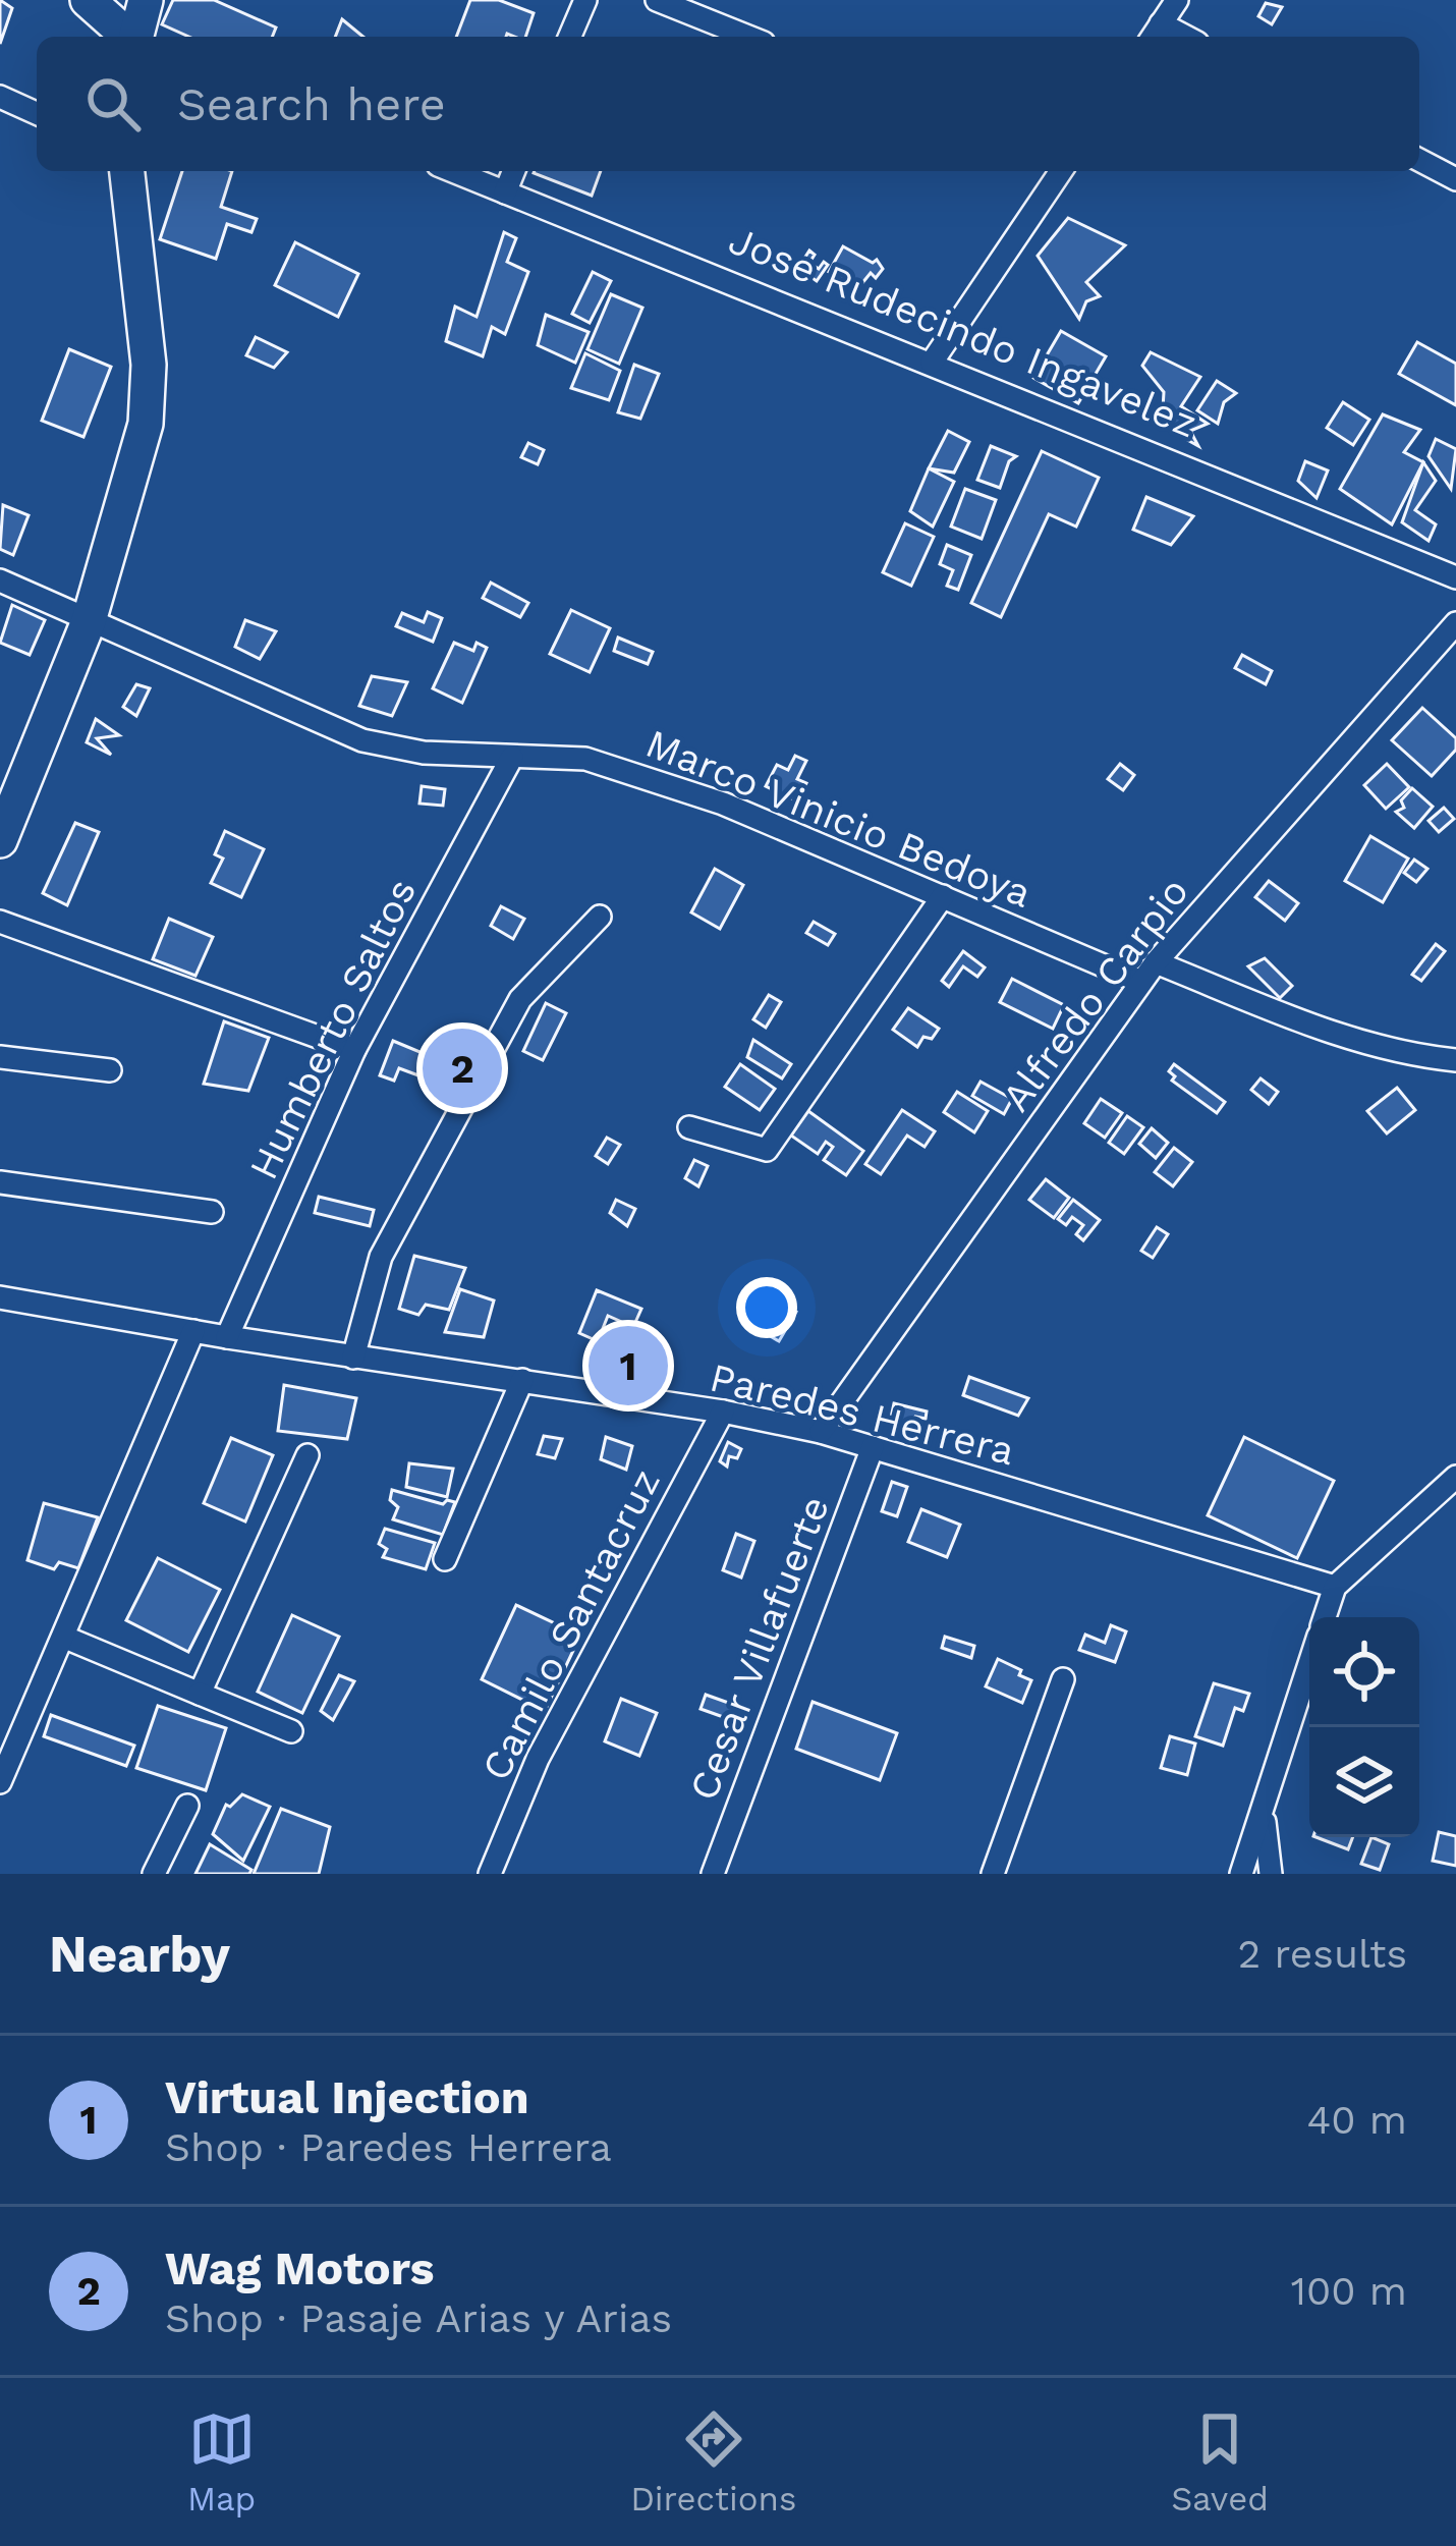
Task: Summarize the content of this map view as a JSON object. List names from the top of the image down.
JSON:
{
  "streets": {
    "street": [
      "Jose Rudecindo Ingavelez",
      "Marco Vinicio Bedoya",
      "Alfredo Carpio",
      "Humberto Saltos",
      "Paredes Herrera",
      "Camilo Santacruz",
      "Cesar Villafuerte"
    ]
  },
  "crossings": [
    ["Marco Vinicio Bedoya", "Alfredo Carpio"],
    ["Marco Vinicio Bedoya", "Humberto Saltos"],
    ["Alfredo Carpio", "Paredes Herrera"],
    ["Humberto Saltos", "Paredes Herrera"],
    ["Paredes Herrera", "Camilo Santacruz"],
    ["Paredes Herrera", "Cesar Villafuerte"]
  ],
  "page": {
    "search": "Search here",
    "pins": ["2", "1"],
    "heading": ["Nearby", "2 results"],
    "list": [
      {
        "mark": "1",
        "name": "Virtual Injection",
        "note": "Shop · Paredes Herrera",
        "value": "40 m"
      },
      {
        "mark": "2",
        "name": "Wag Motors",
        "note": "Shop · Pasaje Arias y Arias",
        "value": "100 m"
      }
    ],
    "nav": ["Map", "Directions", "Saved"]
  }
}
